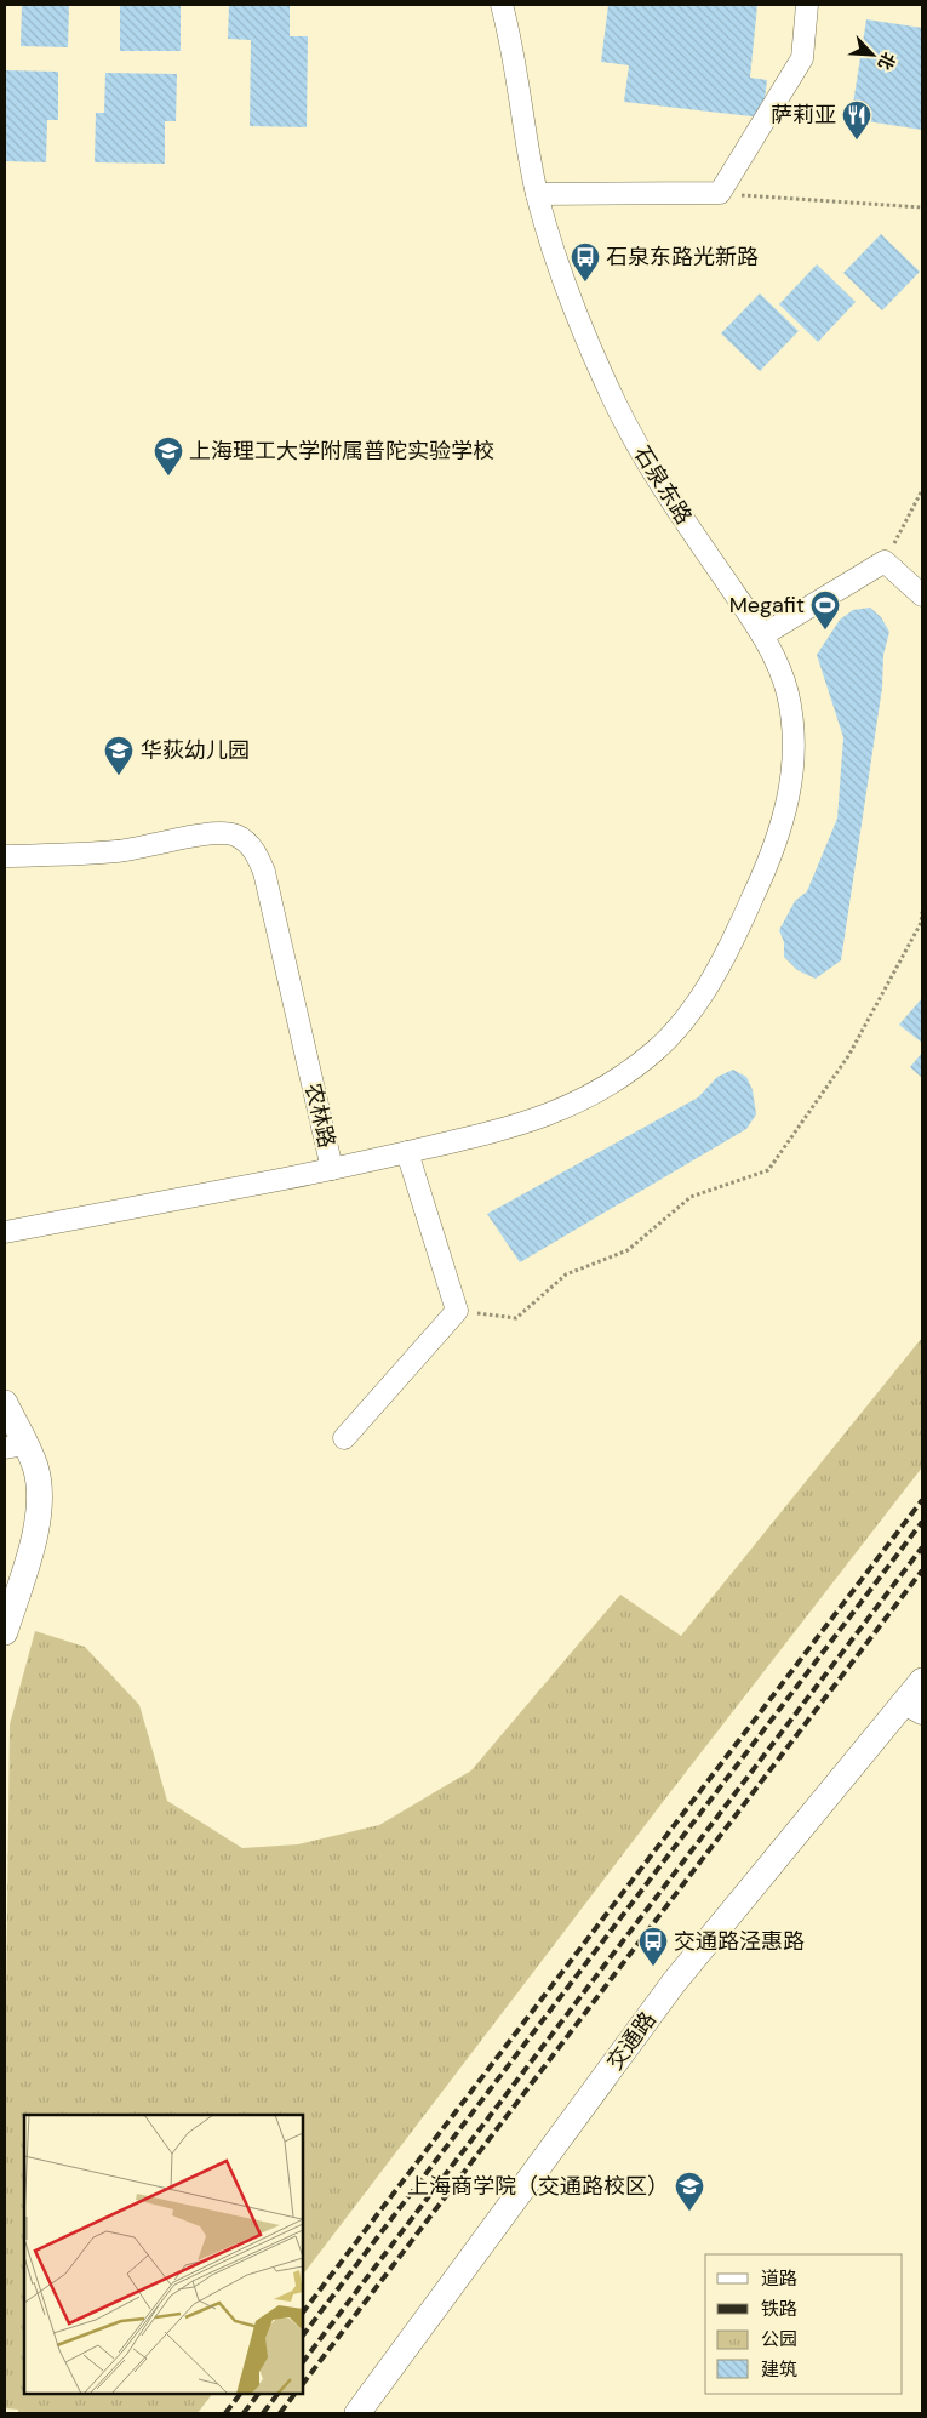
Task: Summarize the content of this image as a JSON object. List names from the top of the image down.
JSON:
{
  "streets": {
    "main road": ["交通路"],
    "street": ["石泉东路", "农林路"]
  },
  "crossings": [
    ["石泉东路", "农林路"]
  ],
  "places": {
    "restaurant": ["萨莉亚"],
    "bus stop": ["石泉东路光新路", "交通路泾惠路"],
    "school or university": ["上海理工大学附属普陀实验学校", "华荻幼儿园", "上海商学院（交通路校区）"],
    "sports": ["Megafit"]
  },
  "legend": [
    "道路",
    "铁路",
    "公园",
    "建筑"
  ],
  "north": "bottom right"
}
